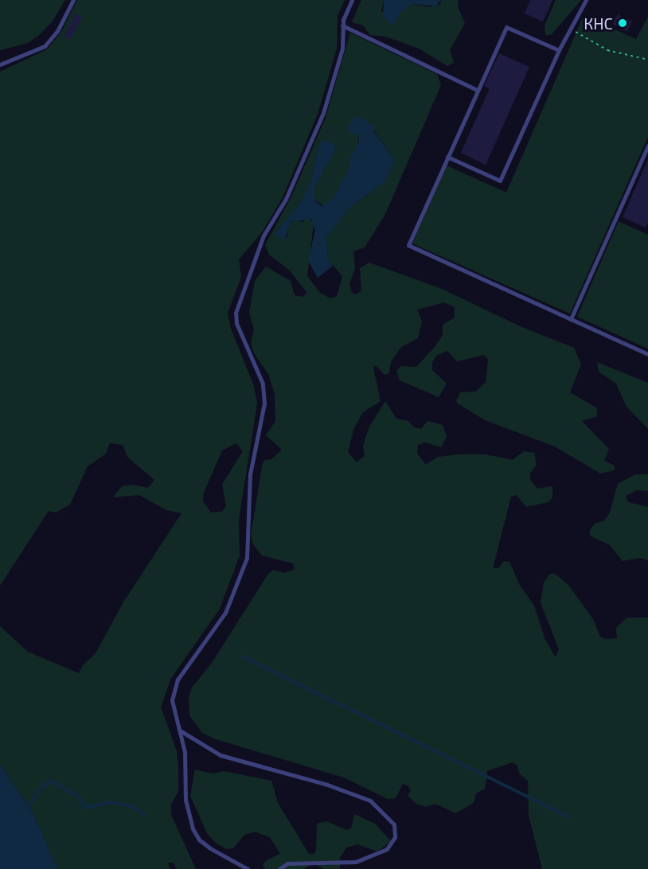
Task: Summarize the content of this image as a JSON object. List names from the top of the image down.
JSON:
{
  "places": ["КНС"]
}
